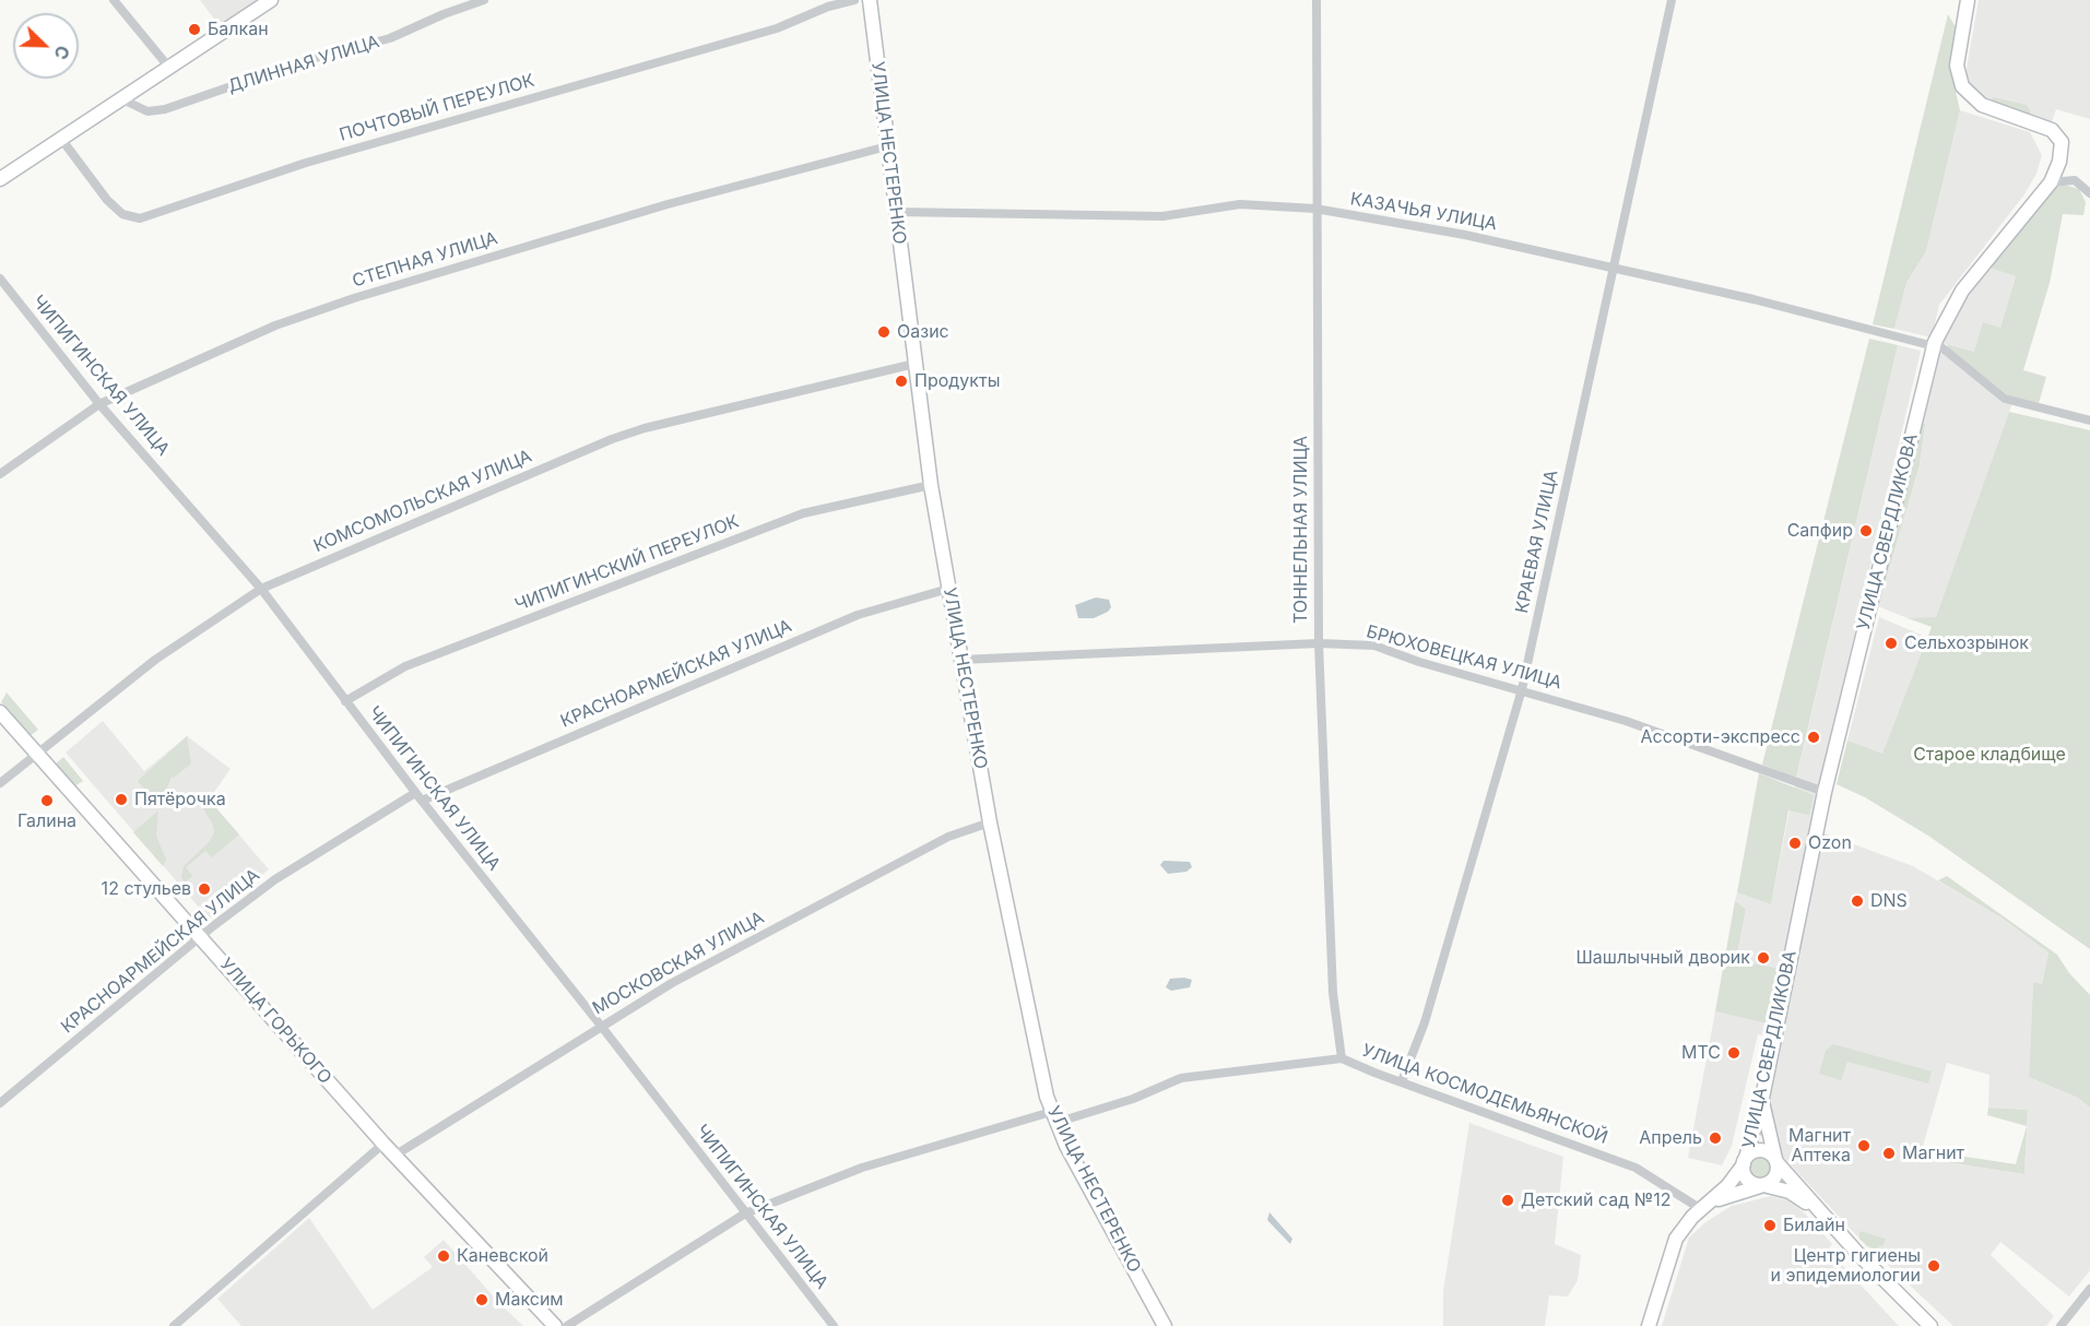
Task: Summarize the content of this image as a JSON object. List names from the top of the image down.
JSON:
{
  "streets": {
    "street": [
      "ДЛИННАЯ УЛИЦА",
      "ПОЧТОВЫЙ ПЕРЕУЛОК",
      "УЛИЦА НЕСТЕРЕНКО",
      "КАЗАЧЬЯ УЛИЦА",
      "СТЕПНАЯ УЛИЦА",
      "ЧИПИГИНСКАЯ УЛИЦА",
      "КОМСОМОЛЬСКАЯ УЛИЦА",
      "ТОННЕЛЬНАЯ УЛИЦА",
      "УЛИЦА СВЕРДЛИКОВА",
      "КРАЕВАЯ УЛИЦА",
      "ЧИПИГИНСКИЙ ПЕРЕУЛОК",
      "БРЮХОВЕЦКАЯ УЛИЦА",
      "КРАСНОАРМЕЙСКАЯ УЛИЦА",
      "МОСКОВСКАЯ УЛИЦА",
      "УЛИЦА ГОРЬКОГО",
      "УЛИЦА КОСМОДЕМЬЯНСКОЙ"
    ]
  },
  "crossings": [
    ["УЛИЦА НЕСТЕРЕНКО", "КАЗАЧЬЯ УЛИЦА"],
    ["УЛИЦА НЕСТЕРЕНКО", "СТЕПНАЯ УЛИЦА"],
    ["УЛИЦА НЕСТЕРЕНКО", "КОМСОМОЛЬСКАЯ УЛИЦА"],
    ["УЛИЦА НЕСТЕРЕНКО", "ЧИПИГИНСКИЙ ПЕРЕУЛОК"],
    ["УЛИЦА НЕСТЕРЕНКО", "БРЮХОВЕЦКАЯ УЛИЦА"],
    ["УЛИЦА НЕСТЕРЕНКО", "КРАСНОАРМЕЙСКАЯ УЛИЦА"],
    ["УЛИЦА НЕСТЕРЕНКО", "МОСКОВСКАЯ УЛИЦА"],
    ["УЛИЦА НЕСТЕРЕНКО", "УЛИЦА КОСМОДЕМЬЯНСКОЙ"],
    ["КАЗАЧЬЯ УЛИЦА", "ТОННЕЛЬНАЯ УЛИЦА"],
    ["КАЗАЧЬЯ УЛИЦА", "УЛИЦА СВЕРДЛИКОВА"],
    ["КАЗАЧЬЯ УЛИЦА", "КРАЕВАЯ УЛИЦА"],
    ["СТЕПНАЯ УЛИЦА", "ЧИПИГИНСКАЯ УЛИЦА"],
    ["ЧИПИГИНСКАЯ УЛИЦА", "КОМСОМОЛЬСКАЯ УЛИЦА"],
    ["ЧИПИГИНСКАЯ УЛИЦА", "ЧИПИГИНСКИЙ ПЕРЕУЛОК"],
    ["ЧИПИГИНСКАЯ УЛИЦА", "КРАСНОАРМЕЙСКАЯ УЛИЦА"],
    ["ЧИПИГИНСКАЯ УЛИЦА", "МОСКОВСКАЯ УЛИЦА"],
    ["ЧИПИГИНСКАЯ УЛИЦА", "УЛИЦА КОСМОДЕМЬЯНСКОЙ"],
    ["КОМСОМОЛЬСКАЯ УЛИЦА", "УЛИЦА ГОРЬКОГО"],
    ["ТОННЕЛЬНАЯ УЛИЦА", "БРЮХОВЕЦКАЯ УЛИЦА"],
    ["ТОННЕЛЬНАЯ УЛИЦА", "УЛИЦА КОСМОДЕМЬЯНСКОЙ"],
    ["УЛИЦА СВЕРДЛИКОВА", "БРЮХОВЕЦКАЯ УЛИЦА"],
    ["УЛИЦА СВЕРДЛИКОВА", "УЛИЦА КОСМОДЕМЬЯНСКОЙ"],
    ["КРАЕВАЯ УЛИЦА", "БРЮХОВЕЦКАЯ УЛИЦА"],
    ["КРАЕВАЯ УЛИЦА", "УЛИЦА КОСМОДЕМЬЯНСКОЙ"],
    ["КРАСНОАРМЕЙСКАЯ УЛИЦА", "УЛИЦА ГОРЬКОГО"],
    ["МОСКОВСКАЯ УЛИЦА", "УЛИЦА ГОРЬКОГО"]
  ],
  "parks": ["Старое кладбище"],
  "places": [
    "Балкан",
    "Оазис",
    "Продукты",
    "Сапфир",
    "Сельхозрынок",
    "Ассорти-экспресс",
    "Пятёрочка",
    "Галина",
    "Ozon",
    "12 стульев",
    "DNS",
    "Шашлычный дворик",
    "МТС",
    "Апрель",
    "Магнит Аптека",
    "Магнит",
    "Детский сад №12",
    "Билайн",
    "Каневской",
    "Центр гигиены и эпидемиологии",
    "Максим"
  ],
  "north": "bottom right"
}
